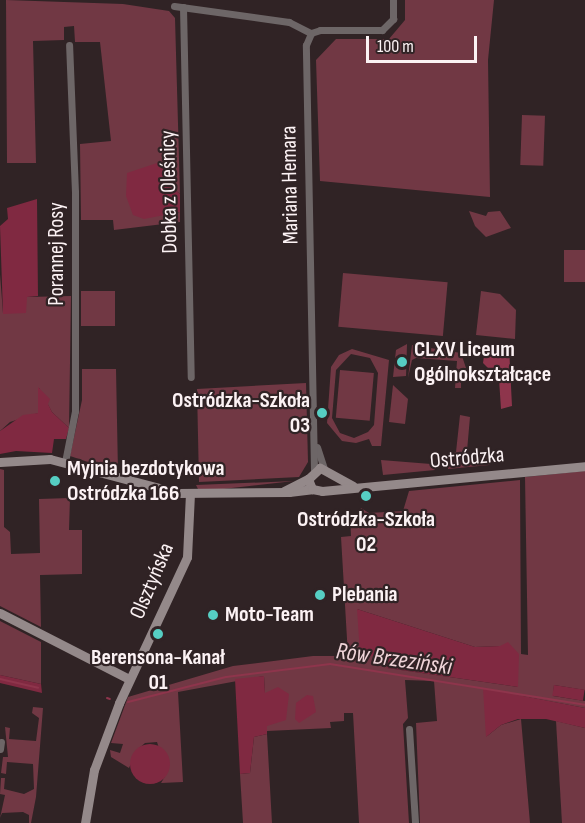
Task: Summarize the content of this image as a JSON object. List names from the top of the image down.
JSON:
{
  "streets": {
    "street": [
      "Mariana Hemara",
      "Dobka z Oleśnicy",
      "Porannej Rosy",
      "Ostródzka",
      "Olsztyńska"
    ]
  },
  "crossings": [
    ["Mariana Hemara", "Ostródzka"]
  ],
  "water": ["Rów Brzeziński"],
  "places": [
    "CLXV Liceum Ogólnokształcące",
    "Ostródzka-Szkoła 03",
    "Myjnia bezdotykowa Ostródzka 166",
    "Ostródzka-Szkoła 02",
    "Plebania",
    "Moto-Team",
    "Berensona-Kanał 01"
  ],
  "scale_bar": "100 m"
}
